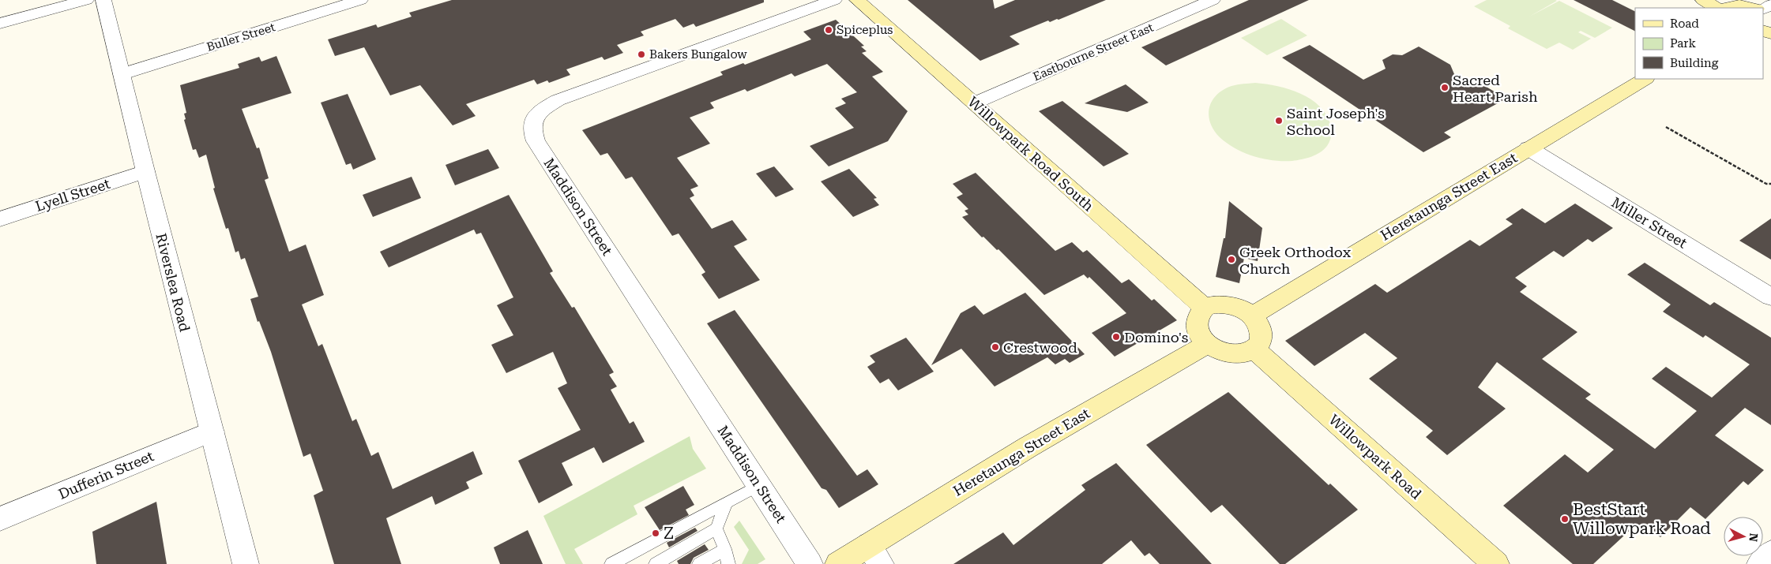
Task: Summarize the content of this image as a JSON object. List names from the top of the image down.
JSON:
{
  "streets": {
    "main road": ["Willowpark Road South", "Heretaunga Street East", "Willowpark Road"],
    "street": [
      "Buller Street",
      "Eastbourne Street East",
      "Lyell Street",
      "Maddison Street",
      "Miller Street",
      "Riverslea Road",
      "Dufferin Street"
    ]
  },
  "crossings": [
    ["Buller Street", "Riverslea Road"],
    ["Eastbourne Street East", "Willowpark Road South"],
    ["Willowpark Road South", "Heretaunga Street East"],
    ["Willowpark Road South", "Willowpark Road"],
    ["Lyell Street", "Riverslea Road"],
    ["Heretaunga Street East", "Miller Street"],
    ["Heretaunga Street East", "Willowpark Road"],
    ["Riverslea Road", "Dufferin Street"]
  ],
  "places": [
    "Spiceplus",
    "Bakers Bungalow",
    "Sacred Heart Parish",
    "Saint Joseph's School",
    "Greek Orthodox Church",
    "Domino's",
    "Crestwood",
    "BestStart Willowpark Road",
    "Z"
  ],
  "legend": ["Road", "Park", "Building"],
  "north": "right"
}
